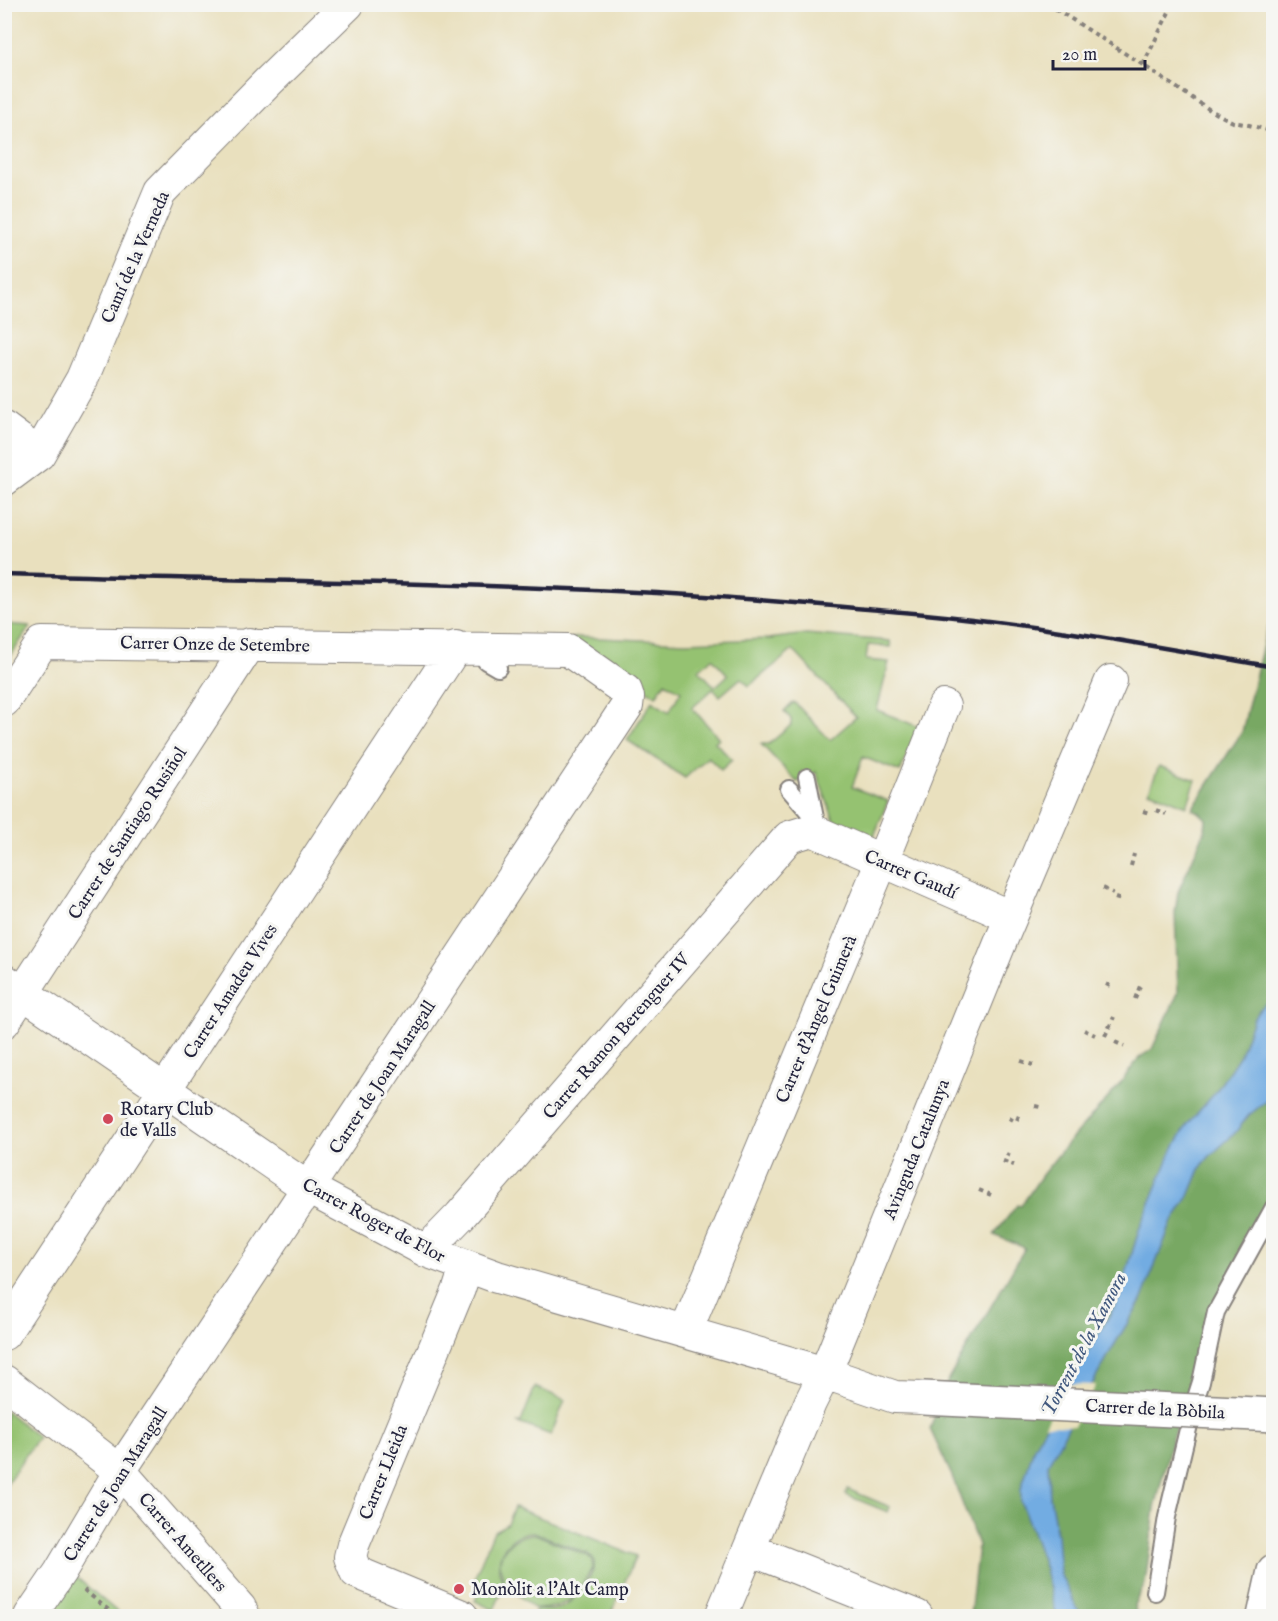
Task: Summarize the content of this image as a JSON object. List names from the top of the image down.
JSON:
{
  "streets": {
    "street": [
      "Camí de la Verneda",
      "Carrer Onze de Setembre",
      "Carrer de Santiago Rusiñol",
      "Carrer Gaudí",
      "Carrer Amadeu Vives",
      "Carrer d'Àngel Guimerà",
      "Carrer Ramon Berenguer IV",
      "Carrer de Joan Maragall",
      "Avinguda Catalunya",
      "Carrer Roger de Flor",
      "Carrer de la Bòbila",
      "Carrer Lleida",
      "Carrer Ametllers"
    ]
  },
  "crossings": [
    ["Carrer Onze de Setembre", "Carrer de Santiago Rusiñol"],
    ["Carrer Onze de Setembre", "Carrer Amadeu Vives"],
    ["Carrer Onze de Setembre", "Carrer de Joan Maragall"],
    ["Carrer de Santiago Rusiñol", "Carrer Roger de Flor"],
    ["Carrer Gaudí", "Carrer d'Àngel Guimerà"],
    ["Carrer Gaudí", "Carrer Ramon Berenguer IV"],
    ["Carrer Gaudí", "Avinguda Catalunya"],
    ["Carrer Amadeu Vives", "Carrer de Joan Maragall"],
    ["Carrer Amadeu Vives", "Carrer Roger de Flor"],
    ["Carrer d'Àngel Guimerà", "Carrer Roger de Flor"],
    ["Carrer Ramon Berenguer IV", "Carrer Roger de Flor"],
    ["Carrer de Joan Maragall", "Carrer Roger de Flor"],
    ["Carrer de Joan Maragall", "Carrer Ametllers"],
    ["Avinguda Catalunya", "Carrer Roger de Flor"],
    ["Avinguda Catalunya", "Carrer de la Bòbila"],
    ["Carrer Roger de Flor", "Carrer de la Bòbila"],
    ["Carrer Roger de Flor", "Carrer Lleida"]
  ],
  "water": ["Torrent de la Xamora"],
  "places": ["Rotary Club de Valls", "Monòlit a l'Alt Camp"],
  "scale_bar": "20 m"
}
